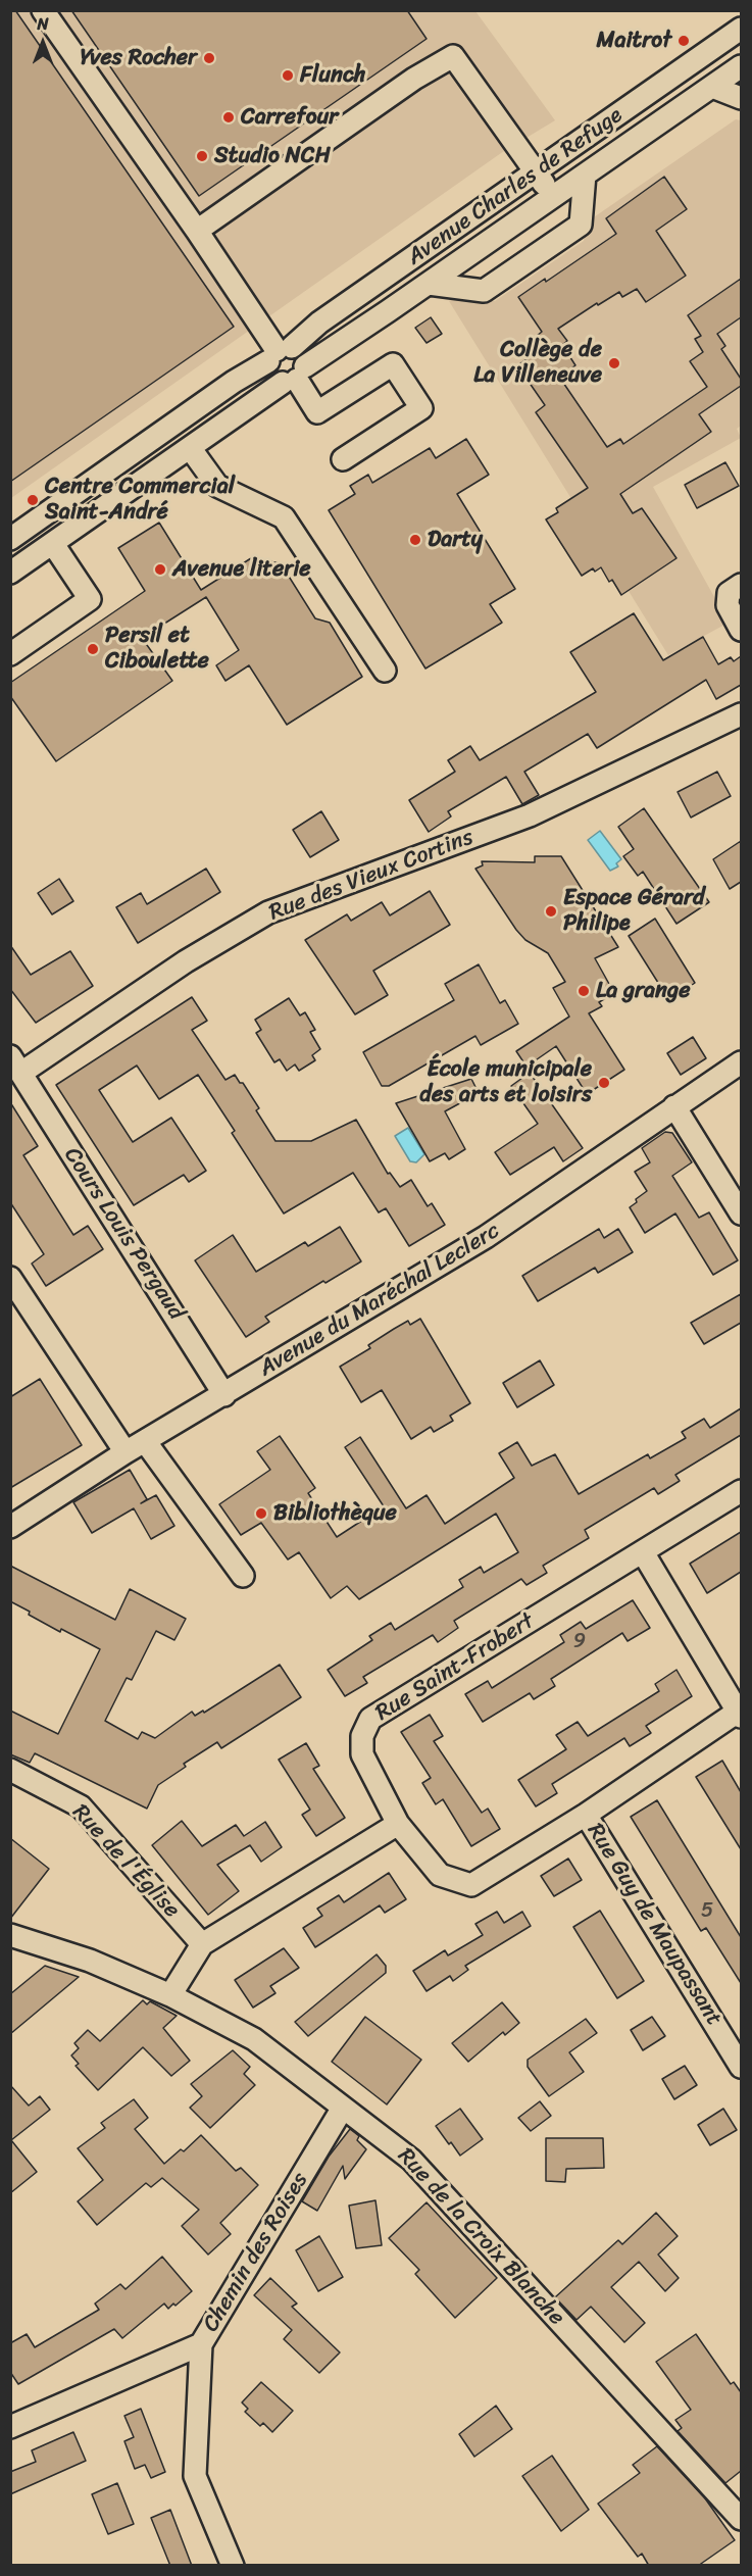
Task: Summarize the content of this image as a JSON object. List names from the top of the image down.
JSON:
{
  "streets": {
    "street": [
      "Avenue Charles de Refuge",
      "Rue des Vieux Cortins",
      "Cours Louis Pergaud",
      "Avenue du Maréchal Leclerc",
      "Rue Saint-Frobert",
      "Rue de l'Église",
      "Rue Guy de Maupassant",
      "Rue de la Croix Blanche",
      "Chemin des Roises"
    ]
  },
  "crossings": [
    ["Rue des Vieux Cortins", "Cours Louis Pergaud"],
    ["Cours Louis Pergaud", "Avenue du Maréchal Leclerc"],
    ["Rue Saint-Frobert", "Rue Guy de Maupassant"],
    ["Rue de la Croix Blanche", "Chemin des Roises"]
  ],
  "places": [
    "Maitrot",
    "Yves Rocher",
    "Flunch",
    "Carrefour",
    "Studio NCH",
    "Collège de La Villeneuve",
    "Centre Commercial Saint-André",
    "Darty",
    "Avenue literie",
    "Persil et Ciboulette",
    "Espace Gérard Philipe",
    "La grange",
    "École municipale des arts et loisirs",
    "Bibliothèque"
  ],
  "house_numbers": ["9", "5"],
  "north": "top"
}
